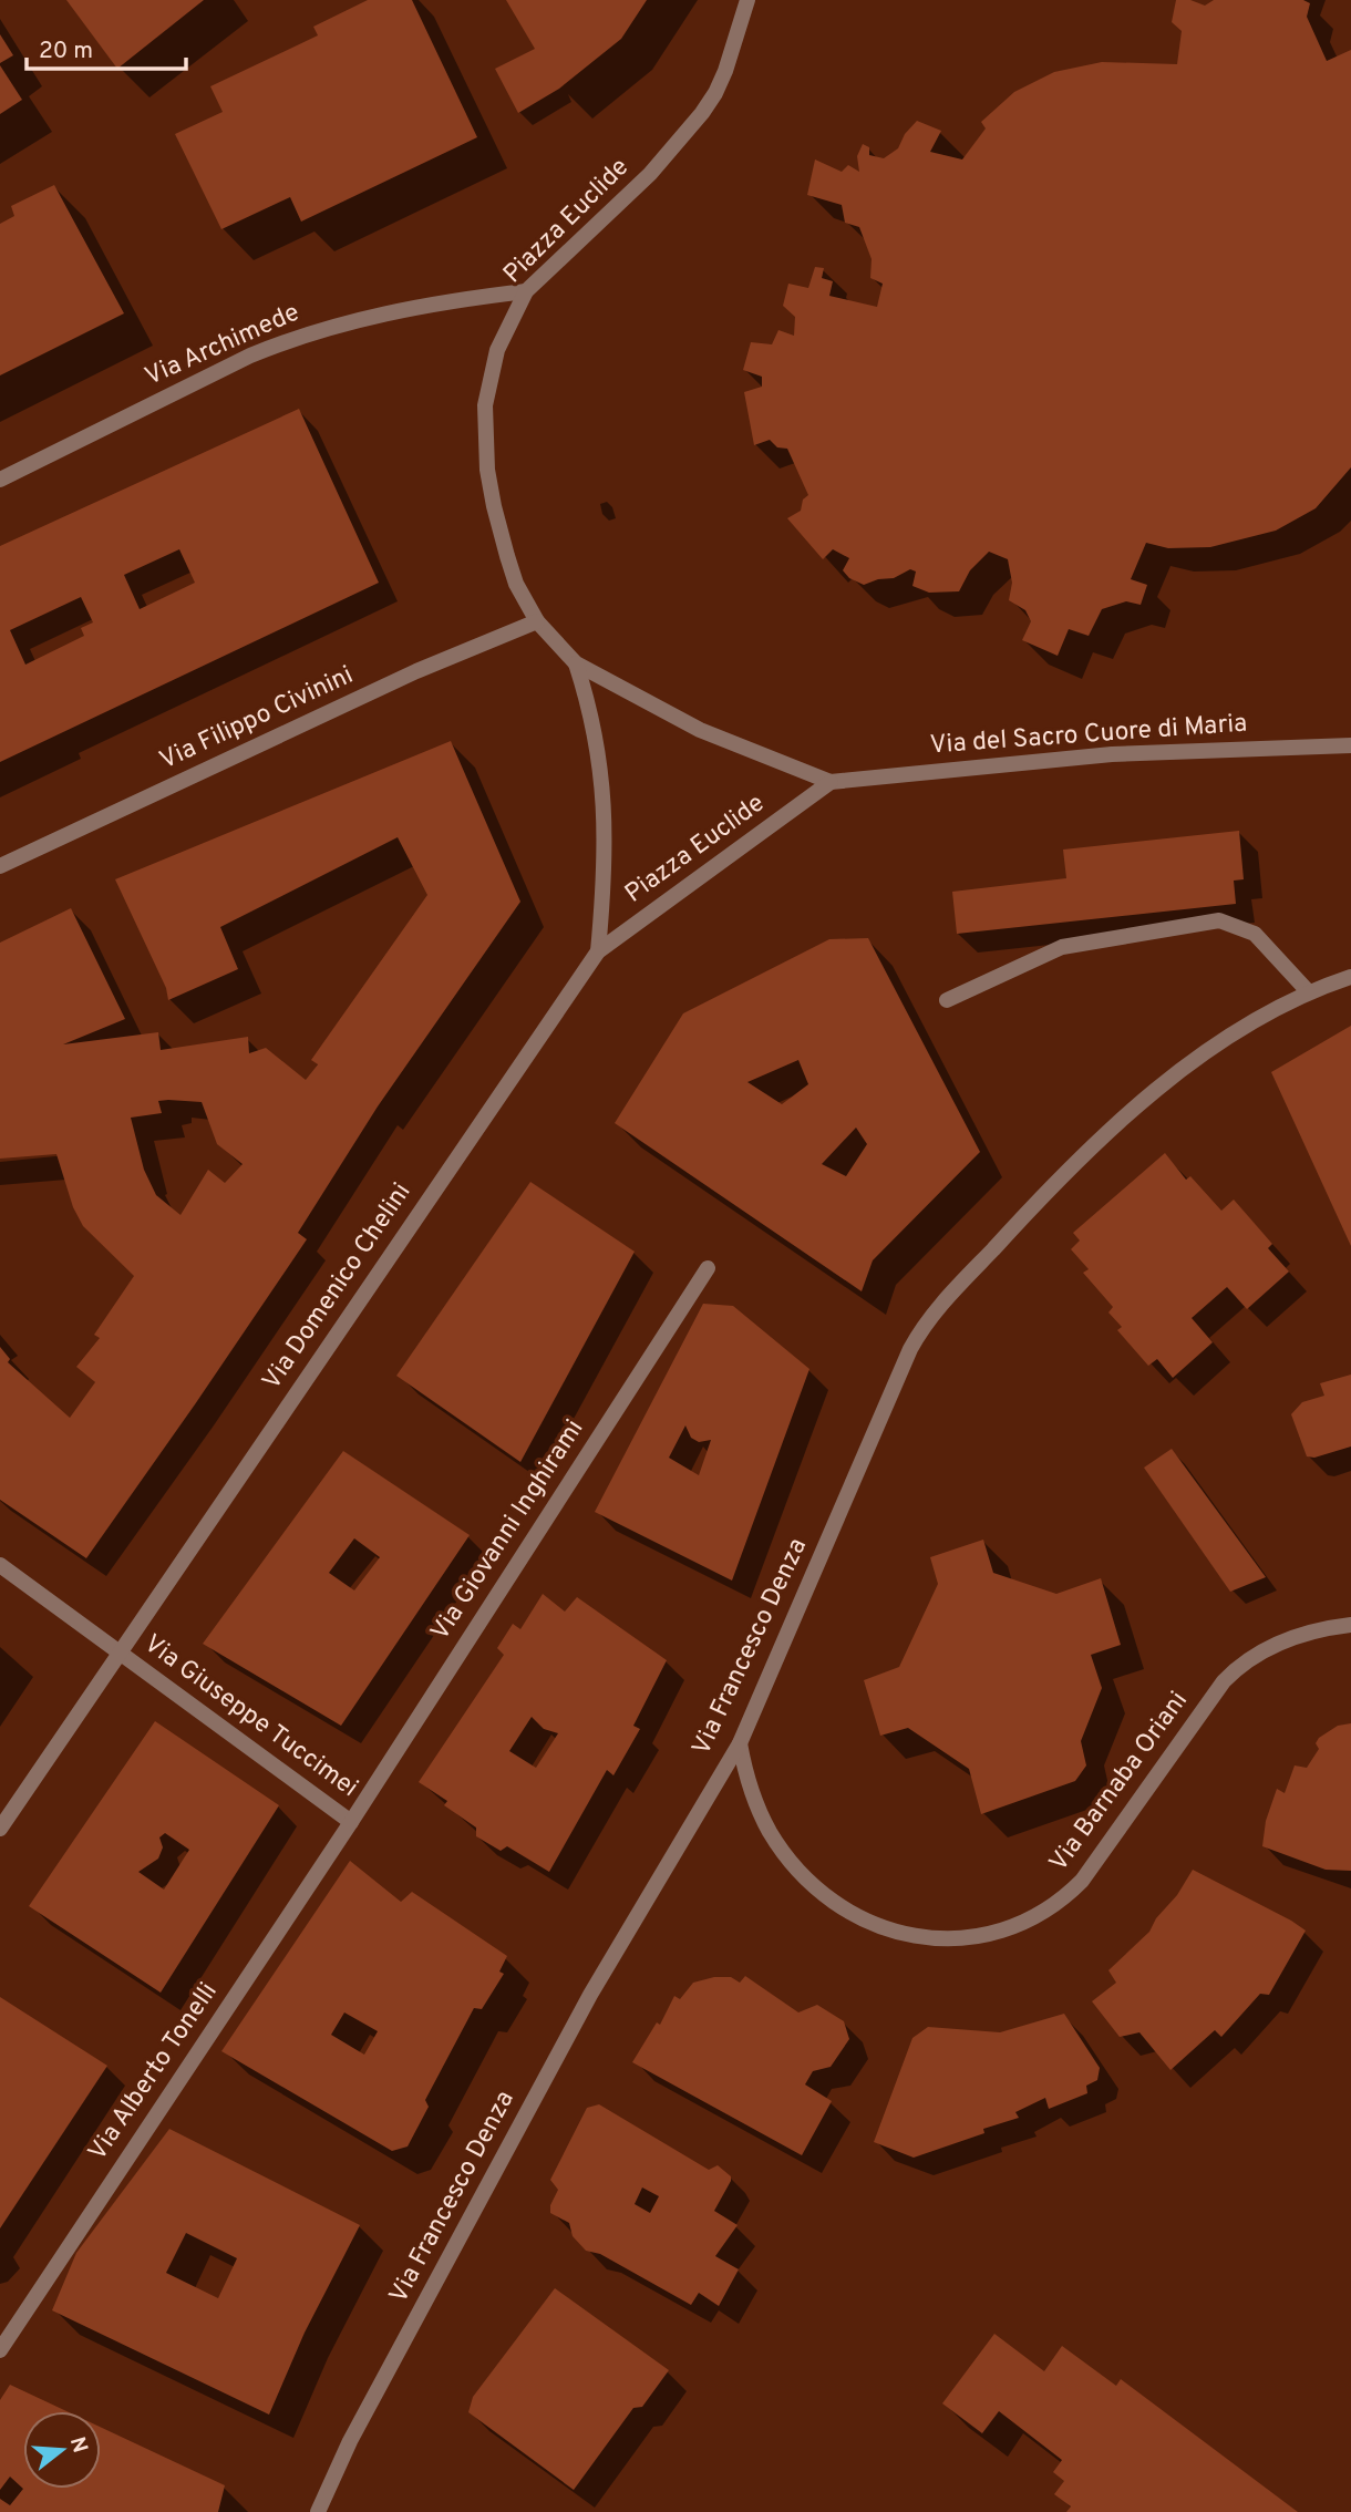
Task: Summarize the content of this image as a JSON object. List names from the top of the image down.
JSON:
{
  "streets": {
    "street": [
      "Piazza Euclide",
      "Via Archimede",
      "Via Filippo Civinini",
      "Via del Sacro Cuore di Maria",
      "Via Domenico Chelini",
      "Via Giovanni Inghirami",
      "Via Francesco Denza",
      "Via Giuseppe Tuccimei",
      "Via Barnaba Oriani",
      "Via Alberto Tonelli"
    ]
  },
  "crossings": [
    ["Piazza Euclide", "Via Archimede"],
    ["Piazza Euclide", "Via Filippo Civinini"],
    ["Piazza Euclide", "Via del Sacro Cuore di Maria"],
    ["Piazza Euclide", "Via Domenico Chelini"],
    ["Via Domenico Chelini", "Via Giuseppe Tuccimei"],
    ["Via Giovanni Inghirami", "Via Giuseppe Tuccimei"],
    ["Via Giovanni Inghirami", "Via Alberto Tonelli"],
    ["Via Francesco Denza", "Via Barnaba Oriani"],
    ["Via Giuseppe Tuccimei", "Via Alberto Tonelli"]
  ],
  "scale_bar": "20 m",
  "north": "right"
}
